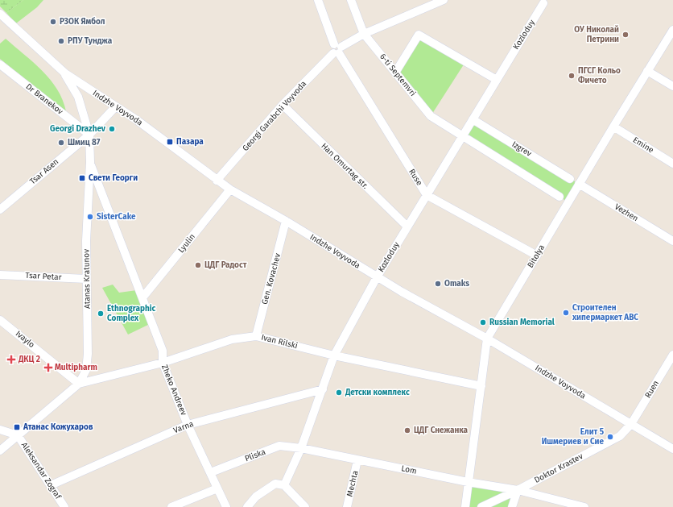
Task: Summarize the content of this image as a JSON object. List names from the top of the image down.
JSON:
{
  "streets": {
    "street": [
      "Kozloduy",
      "6-ti Septemvri",
      "Dr Branekov",
      "Indzhe Voyvoda",
      "Georgi Garabchi Voyvoda",
      "Emine",
      "Izgrev",
      "Han Omurtag str.",
      "Tsar Asen",
      "Ruse",
      "Vezhen",
      "Lyulin",
      "Bitolya",
      "Tsar Petar",
      "Atanas Kratunov",
      "Gen. Kovachev",
      "Ivaylo",
      "Ivan Rilski",
      "Ruen",
      "Zheko Andreev",
      "Varna",
      "Pliska",
      "Doktor Krastev",
      "Lom",
      "Aleksandar Zograf",
      "Mechta"
    ]
  },
  "crossings": [
    ["Kozloduy", "6-ti Septemvri"],
    ["Kozloduy", "Indzhe Voyvoda"],
    ["Kozloduy", "Izgrev"],
    ["Kozloduy", "Han Omurtag str."],
    ["Kozloduy", "Ruse"],
    ["Kozloduy", "Ivan Rilski"],
    ["Kozloduy", "Varna"],
    ["Kozloduy", "Pliska"],
    ["Kozloduy", "Lom"],
    ["6-ti Septemvri", "Georgi Garabchi Voyvoda"],
    ["Dr Branekov", "Tsar Asen"],
    ["Dr Branekov", "Atanas Kratunov"],
    ["Indzhe Voyvoda", "Georgi Garabchi Voyvoda"],
    ["Indzhe Voyvoda", "Tsar Asen"],
    ["Indzhe Voyvoda", "Lyulin"],
    ["Indzhe Voyvoda", "Bitolya"],
    ["Indzhe Voyvoda", "Atanas Kratunov"],
    ["Indzhe Voyvoda", "Gen. Kovachev"],
    ["Indzhe Voyvoda", "Ruen"],
    ["Indzhe Voyvoda", "Doktor Krastev"],
    ["Georgi Garabchi Voyvoda", "Han Omurtag str."],
    ["Georgi Garabchi Voyvoda", "Ruse"],
    ["Emine", "Bitolya"],
    ["Tsar Asen", "Atanas Kratunov"],
    ["Ruse", "Bitolya"],
    ["Vezhen", "Bitolya"],
    ["Lyulin", "Zheko Andreev"],
    ["Bitolya", "Ivan Rilski"],
    ["Bitolya", "Lom"],
    ["Tsar Petar", "Atanas Kratunov"],
    ["Atanas Kratunov", "Ivaylo"],
    ["Atanas Kratunov", "Ivan Rilski"],
    ["Atanas Kratunov", "Zheko Andreev"],
    ["Atanas Kratunov", "Aleksandar Zograf"],
    ["Gen. Kovachev", "Ivan Rilski"],
    ["Ivaylo", "Ivan Rilski"],
    ["Ivan Rilski", "Zheko Andreev"],
    ["Ruen", "Doktor Krastev"],
    ["Zheko Andreev", "Varna"],
    ["Zheko Andreev", "Pliska"],
    ["Varna", "Aleksandar Zograf"],
    ["Pliska", "Lom"],
    ["Doktor Krastev", "Lom"],
    ["Lom", "Mechta"]
  ],
  "places": {
    "other": [
      "РЗОК Ямбол",
      "ОУ Николай Петрини",
      "РПУ Тунджа",
      "ПГСГ Кольо Фичето",
      "Georgi Drazhev",
      "Шмиц 87",
      "SisterCake",
      "ЦДГ Радост",
      "Omaks",
      "Строителен хипермаркет ABC",
      "Ethnographic Complex",
      "Russian Memorial",
      "Детски комплекс",
      "ЦДГ Снежанка",
      "Елит 5 Ишмериев и Сие"
    ],
    "transit": ["Пазара", "Свети Георги", "Атанас Кожухаров"],
    "health": ["ДКЦ 2", "Multipharm"]
  }
}
